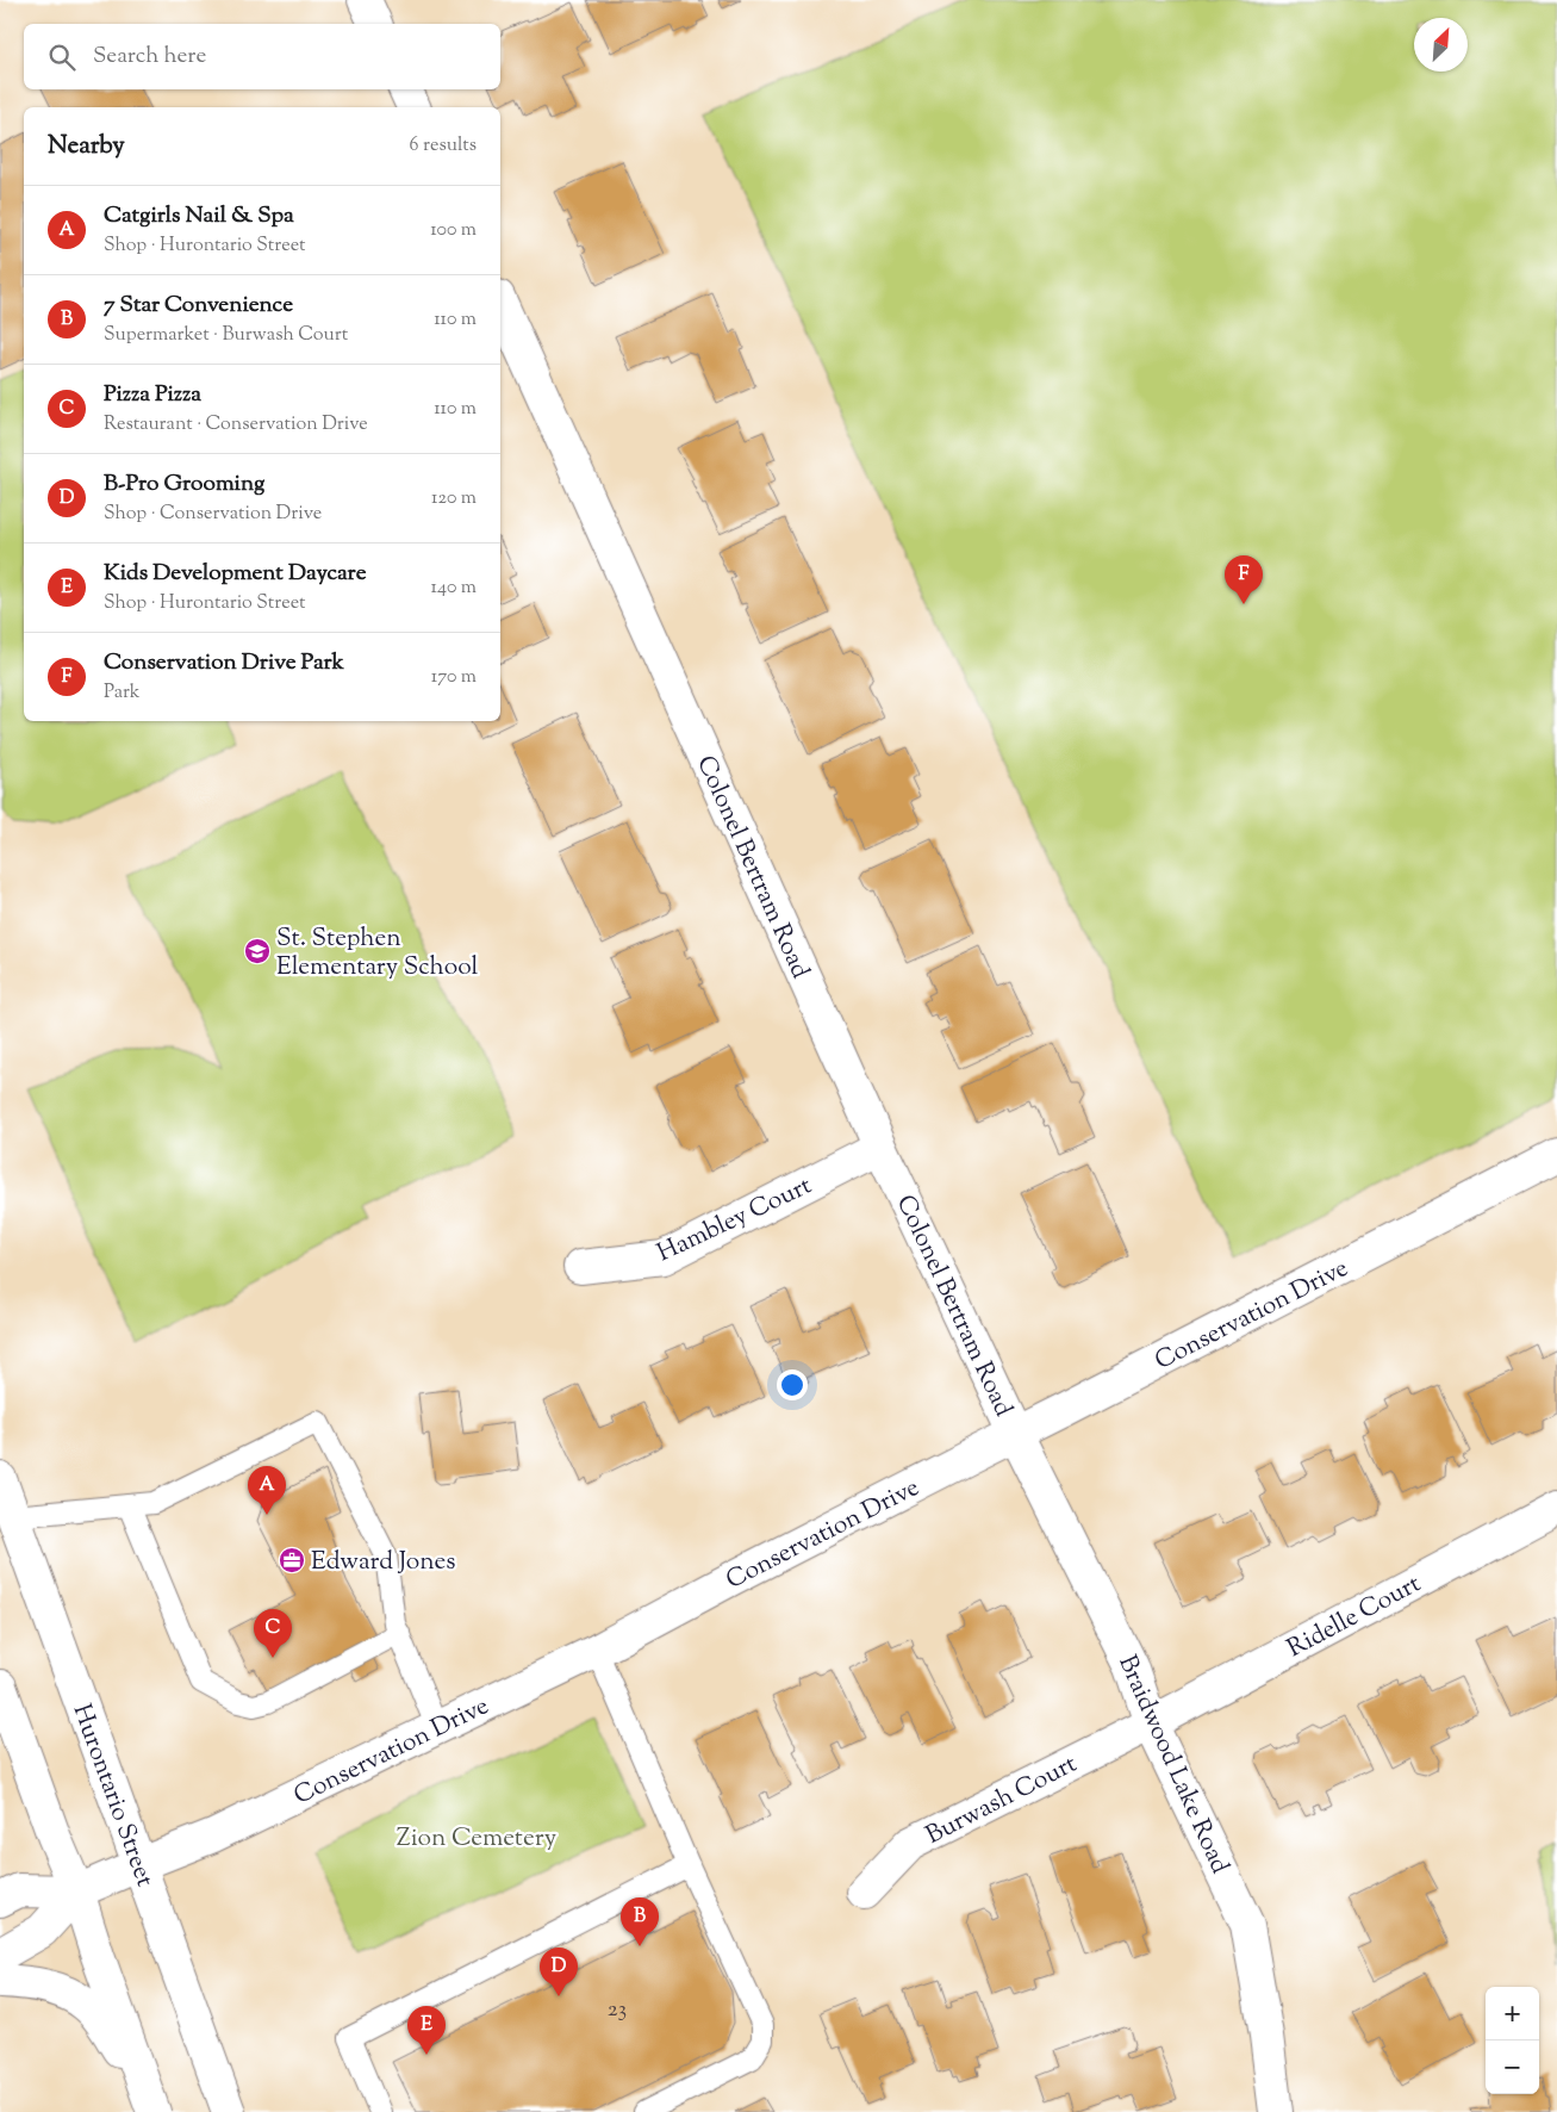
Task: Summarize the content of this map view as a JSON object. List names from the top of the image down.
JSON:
{
  "streets": {
    "street": [
      "Colonel Bertram Road",
      "Hambley Court",
      "Conservation Drive",
      "Ridelle Court",
      "Braidwood Lake Road",
      "Hurontario Street",
      "Burwash Court"
    ]
  },
  "crossings": [
    ["Colonel Bertram Road", "Hambley Court"],
    ["Colonel Bertram Road", "Conservation Drive"],
    ["Colonel Bertram Road", "Braidwood Lake Road"],
    ["Conservation Drive", "Braidwood Lake Road"],
    ["Conservation Drive", "Hurontario Street"],
    ["Ridelle Court", "Braidwood Lake Road"],
    ["Ridelle Court", "Burwash Court"],
    ["Braidwood Lake Road", "Burwash Court"]
  ],
  "parks": ["Zion Cemetery"],
  "places": {
    "school or university": ["St. Stephen Elementary School"],
    "office": ["Edward Jones"]
  },
  "house_numbers": ["23"],
  "north": "top right",
  "page": {
    "search": "Search here",
    "heading": ["Nearby", "6 results"],
    "list": [
      {
        "mark": "A",
        "name": "Catgirls Nail & Spa",
        "note": "Shop · Hurontario Street",
        "value": "100 m"
      },
      {
        "mark": "B",
        "name": "7 Star Convenience",
        "note": "Supermarket · Burwash Court",
        "value": "110 m"
      },
      {
        "mark": "C",
        "name": "Pizza Pizza",
        "note": "Restaurant · Conservation Drive",
        "value": "110 m"
      },
      {
        "mark": "D",
        "name": "B-Pro Grooming",
        "note": "Shop · Conservation Drive",
        "value": "120 m"
      },
      {
        "mark": "E",
        "name": "Kids Development Daycare",
        "note": "Shop · Hurontario Street",
        "value": "140 m"
      },
      {
        "mark": "F",
        "name": "Conservation Drive Park",
        "note": "Park",
        "value": "170 m"
      }
    ],
    "pins": [
      "F",
      "A",
      "C",
      "B",
      "D",
      "E"
    ],
    "map_buttons": ["+", "−"]
  }
}
